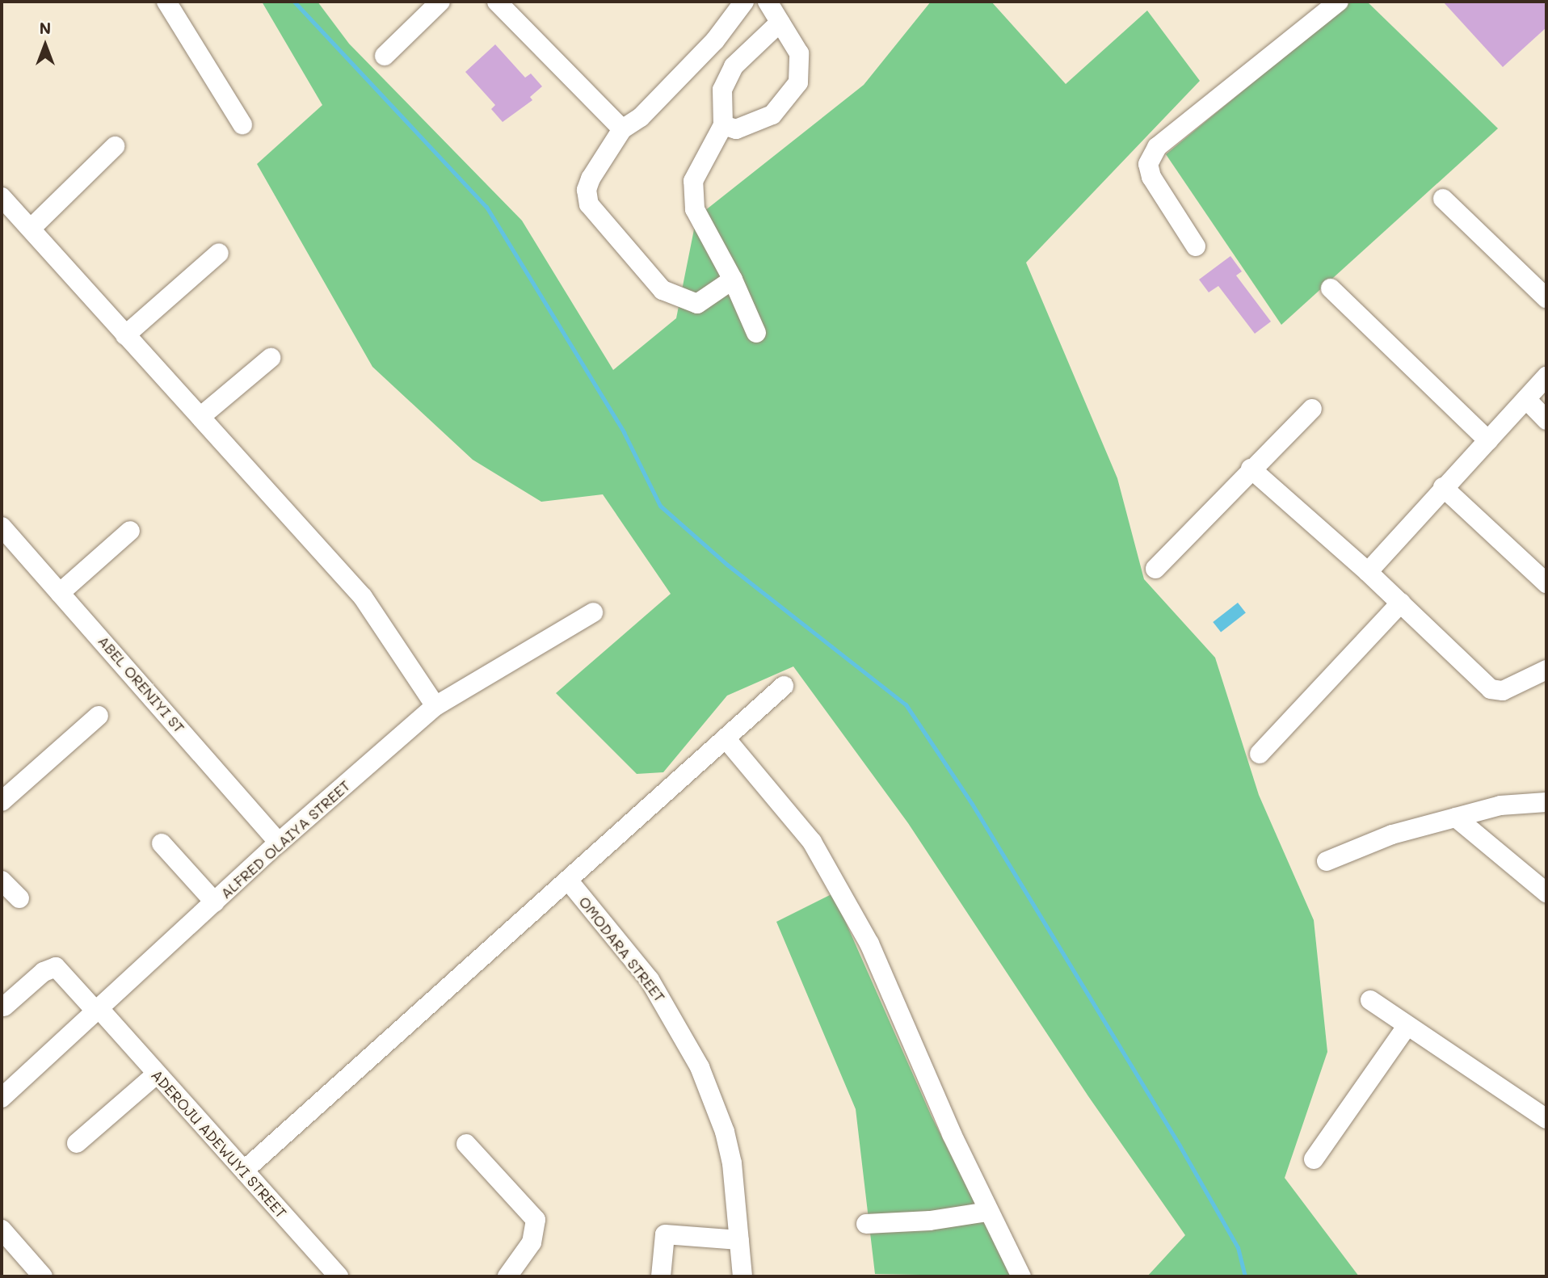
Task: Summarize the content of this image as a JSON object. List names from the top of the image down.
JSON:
{
  "streets": {
    "street": [
      "ABEL ORENIYI ST",
      "ALFRED OLAIYA STREET",
      "OMODARA STREET",
      "ADEROJU ADEWUYI STREET"
    ]
  },
  "crossings": [
    ["ABEL ORENIYI ST", "ALFRED OLAIYA STREET"],
    ["ALFRED OLAIYA STREET", "ADEROJU ADEWUYI STREET"]
  ],
  "north": "top"
}
